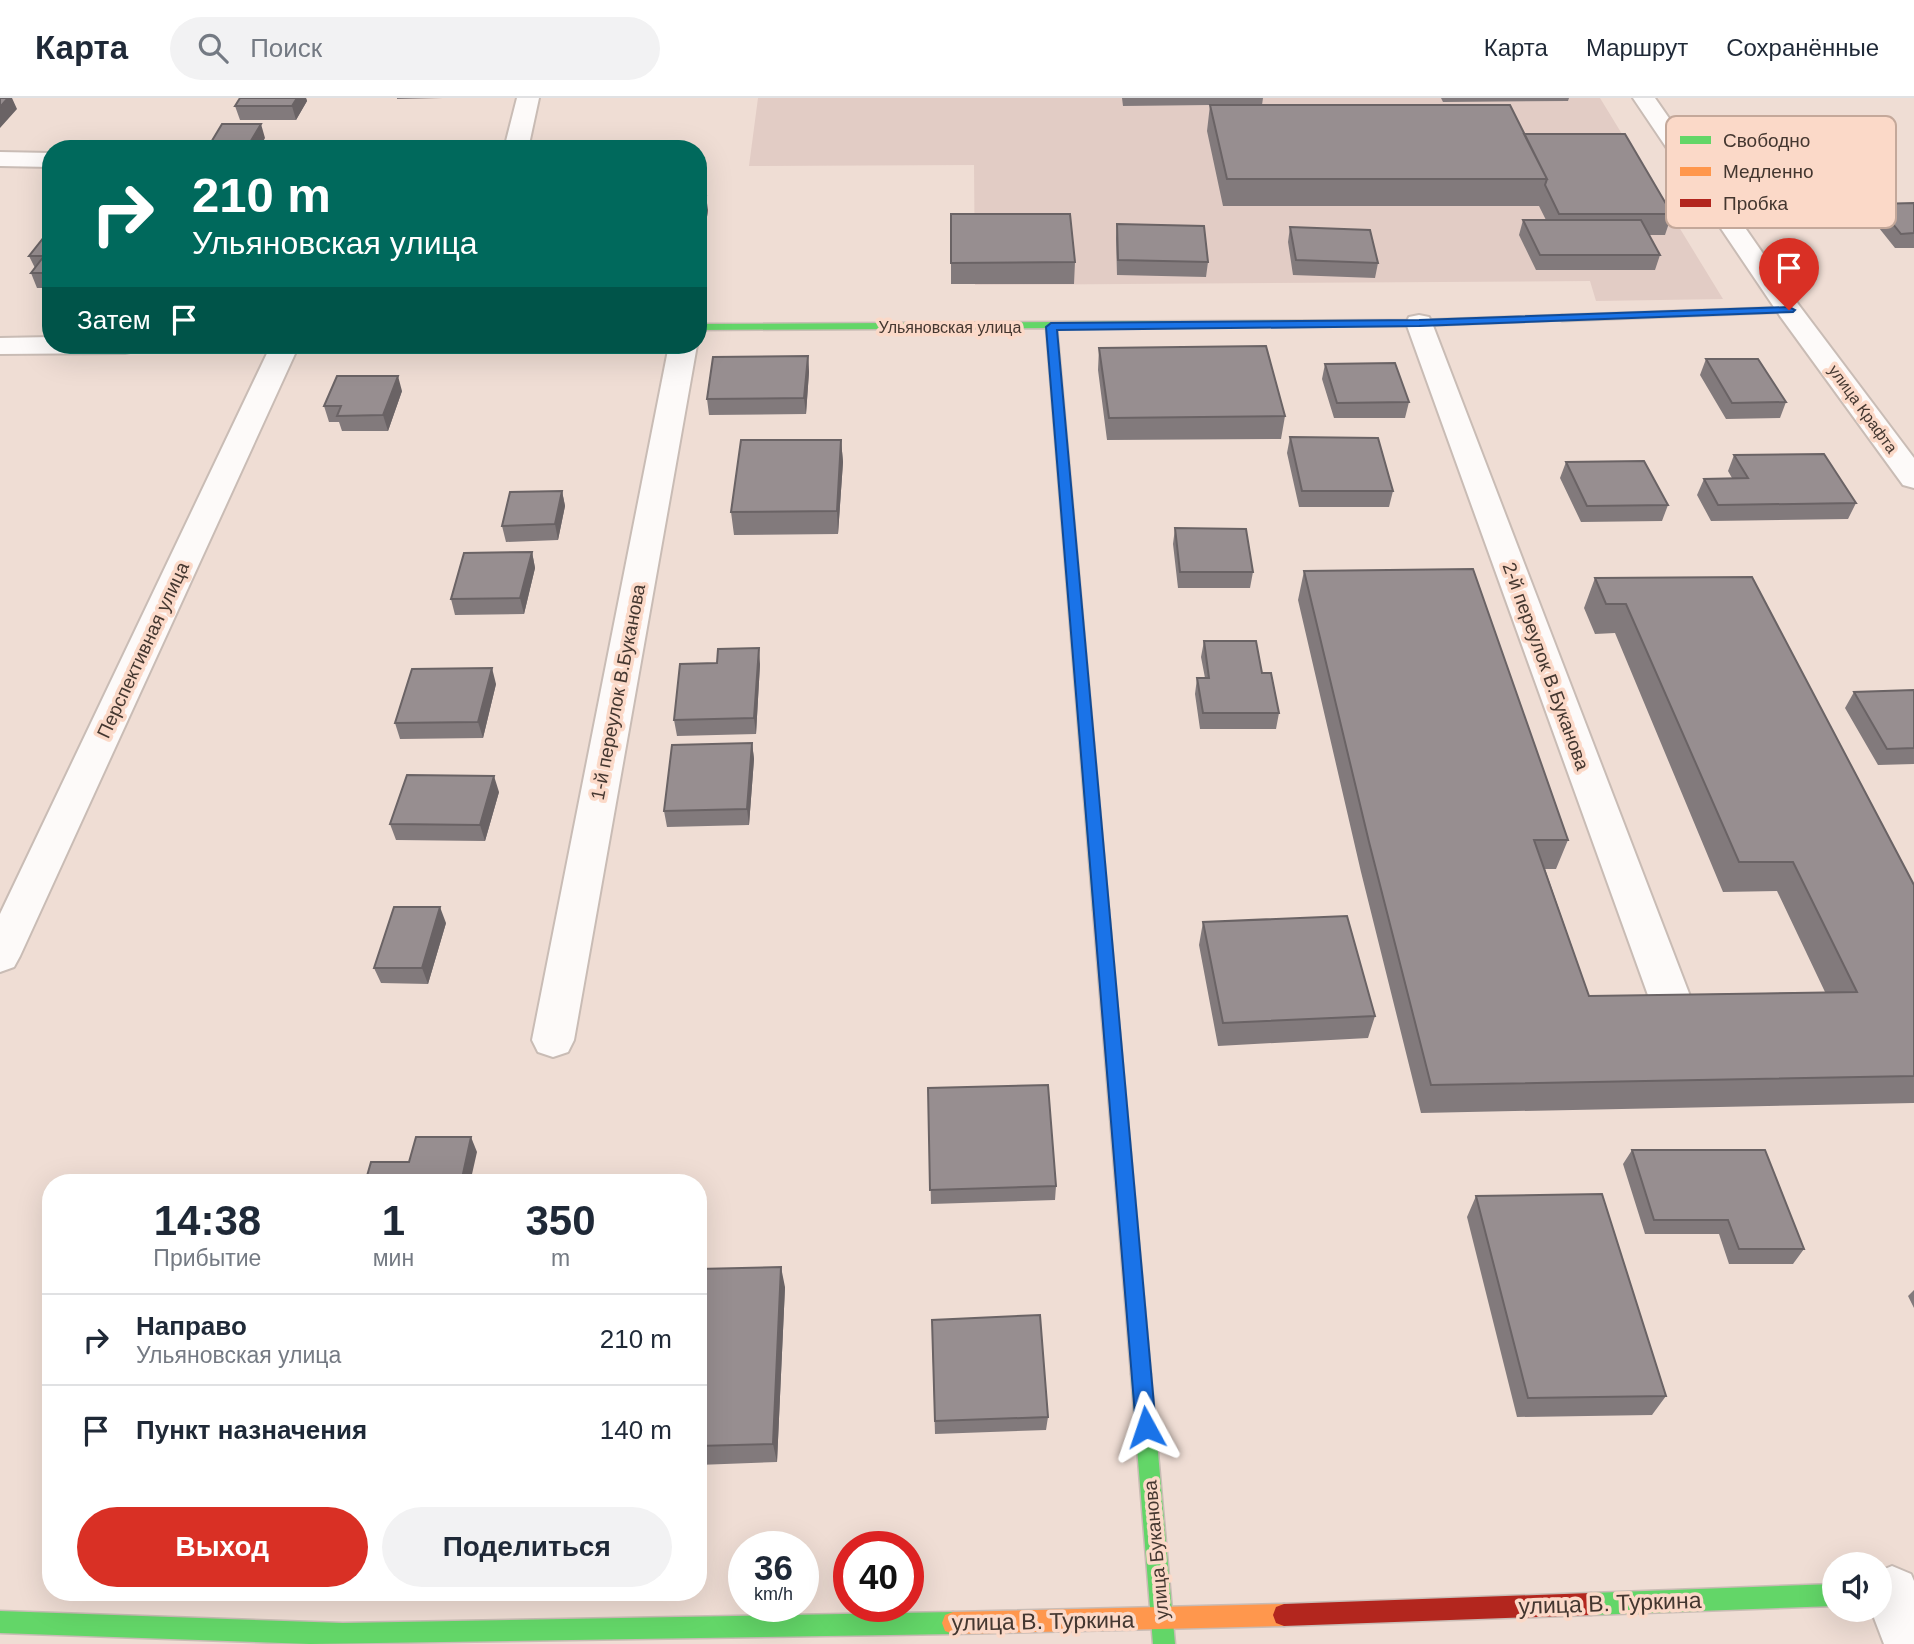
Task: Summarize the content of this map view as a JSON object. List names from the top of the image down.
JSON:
{
  "streets": {
    "street": [
      "Ульяновская улица",
      "улица Крафта",
      "Перспективная улица",
      "2-й переулок В.Буканова",
      "1-й переулок В.Буканова",
      "улица Буканова",
      "улица В. Туркина"
    ]
  },
  "crossings": [
    ["Ульяновская улица", "улица Крафта"],
    ["Ульяновская улица", "2-й переулок В.Буканова"],
    ["Ульяновская улица", "улица Буканова"],
    ["улица Буканова", "улица В. Туркина"]
  ],
  "legend": ["Свободно", "Медленно", "Пробка"],
  "page": {
    "header": "Карта",
    "search": "Поиск",
    "nav": ["Карта", "Маршрут", "Сохранённые"],
    "turn": ["210 m", "Ульяновская улица"],
    "then": "Затем",
    "eta": [
      "14:38",
      "Прибытие",
      "1",
      "мин",
      "350",
      "m"
    ],
    "list": [
      {
        "name": "Направо",
        "note": "Ульяновская улица",
        "value": "210 m"
      },
      {
        "name": "Пункт назначения",
        "value": "140 m"
      }
    ],
    "buttons": ["Выход", "Поделиться"],
    "speed": "36 km/h",
    "limit": "40"
  }
}
